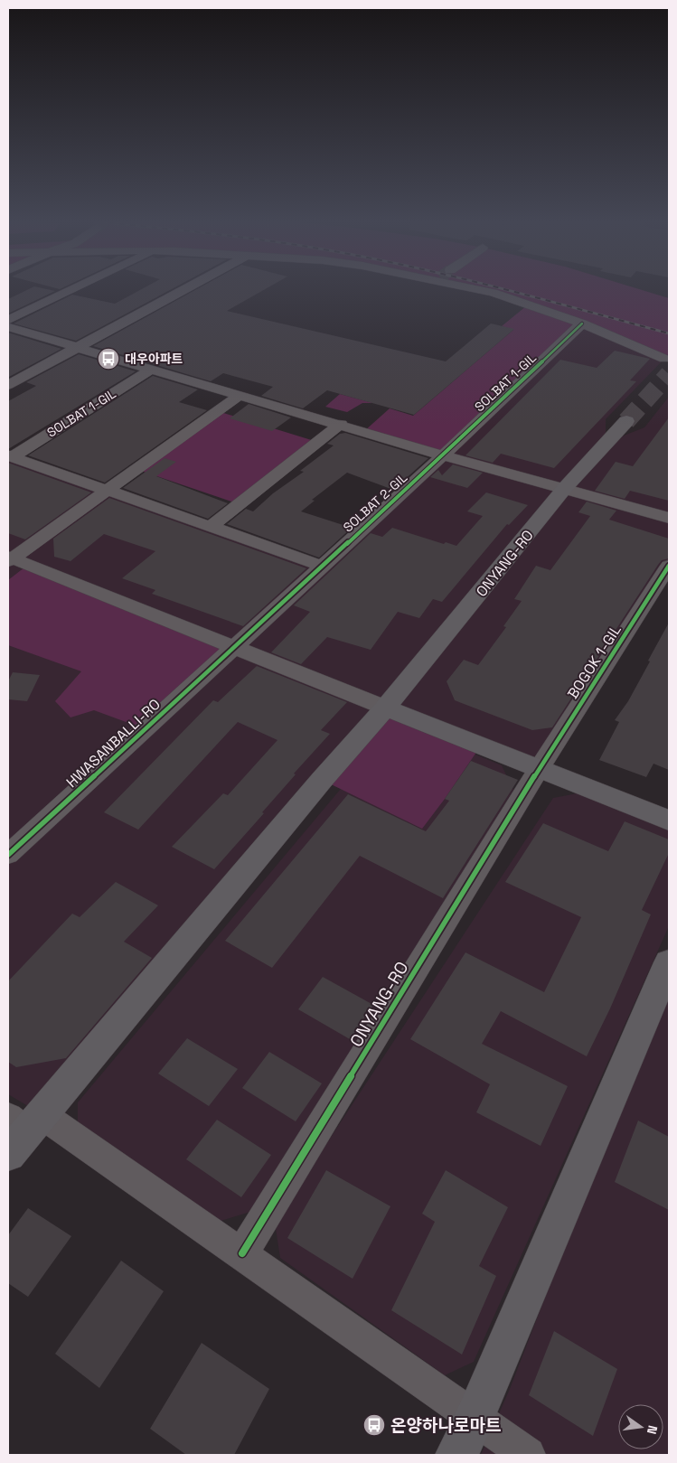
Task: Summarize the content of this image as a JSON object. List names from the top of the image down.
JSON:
{
  "streets": {
    "main road": ["ONYANG-RO"],
    "street": [
      "SOLBAT 1-GIL",
      "SOLBAT 2-GIL",
      "BOGOK 1-GIL",
      "HWASANBALLI-RO"
    ]
  },
  "crossings": [
    ["SOLBAT 1-GIL", "SOLBAT 2-GIL"],
    ["SOLBAT 2-GIL", "HWASANBALLI-RO"],
    ["ONYANG-RO", "BOGOK 1-GIL"]
  ],
  "places": {
    "bus stop": ["대우아파트", "온양하나로마트"]
  },
  "north": "right"
}
